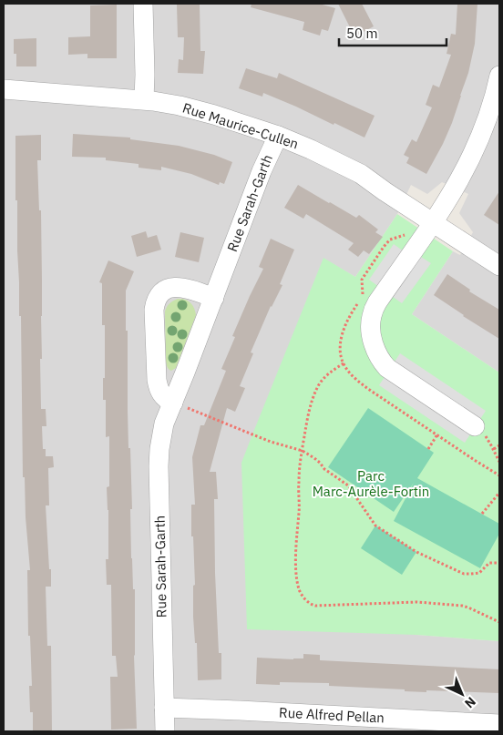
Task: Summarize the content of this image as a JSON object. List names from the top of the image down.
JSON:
{
  "streets": {
    "street": ["Rue Maurice-Cullen", "Rue Sarah-Garth", "Rue Alfred Pellan"]
  },
  "crossings": [
    ["Rue Maurice-Cullen", "Rue Sarah-Garth"],
    ["Rue Sarah-Garth", "Rue Alfred Pellan"]
  ],
  "parks": ["Parc Marc-Aurèle-Fortin"],
  "scale_bar": "50 m",
  "north": "bottom right"
}
